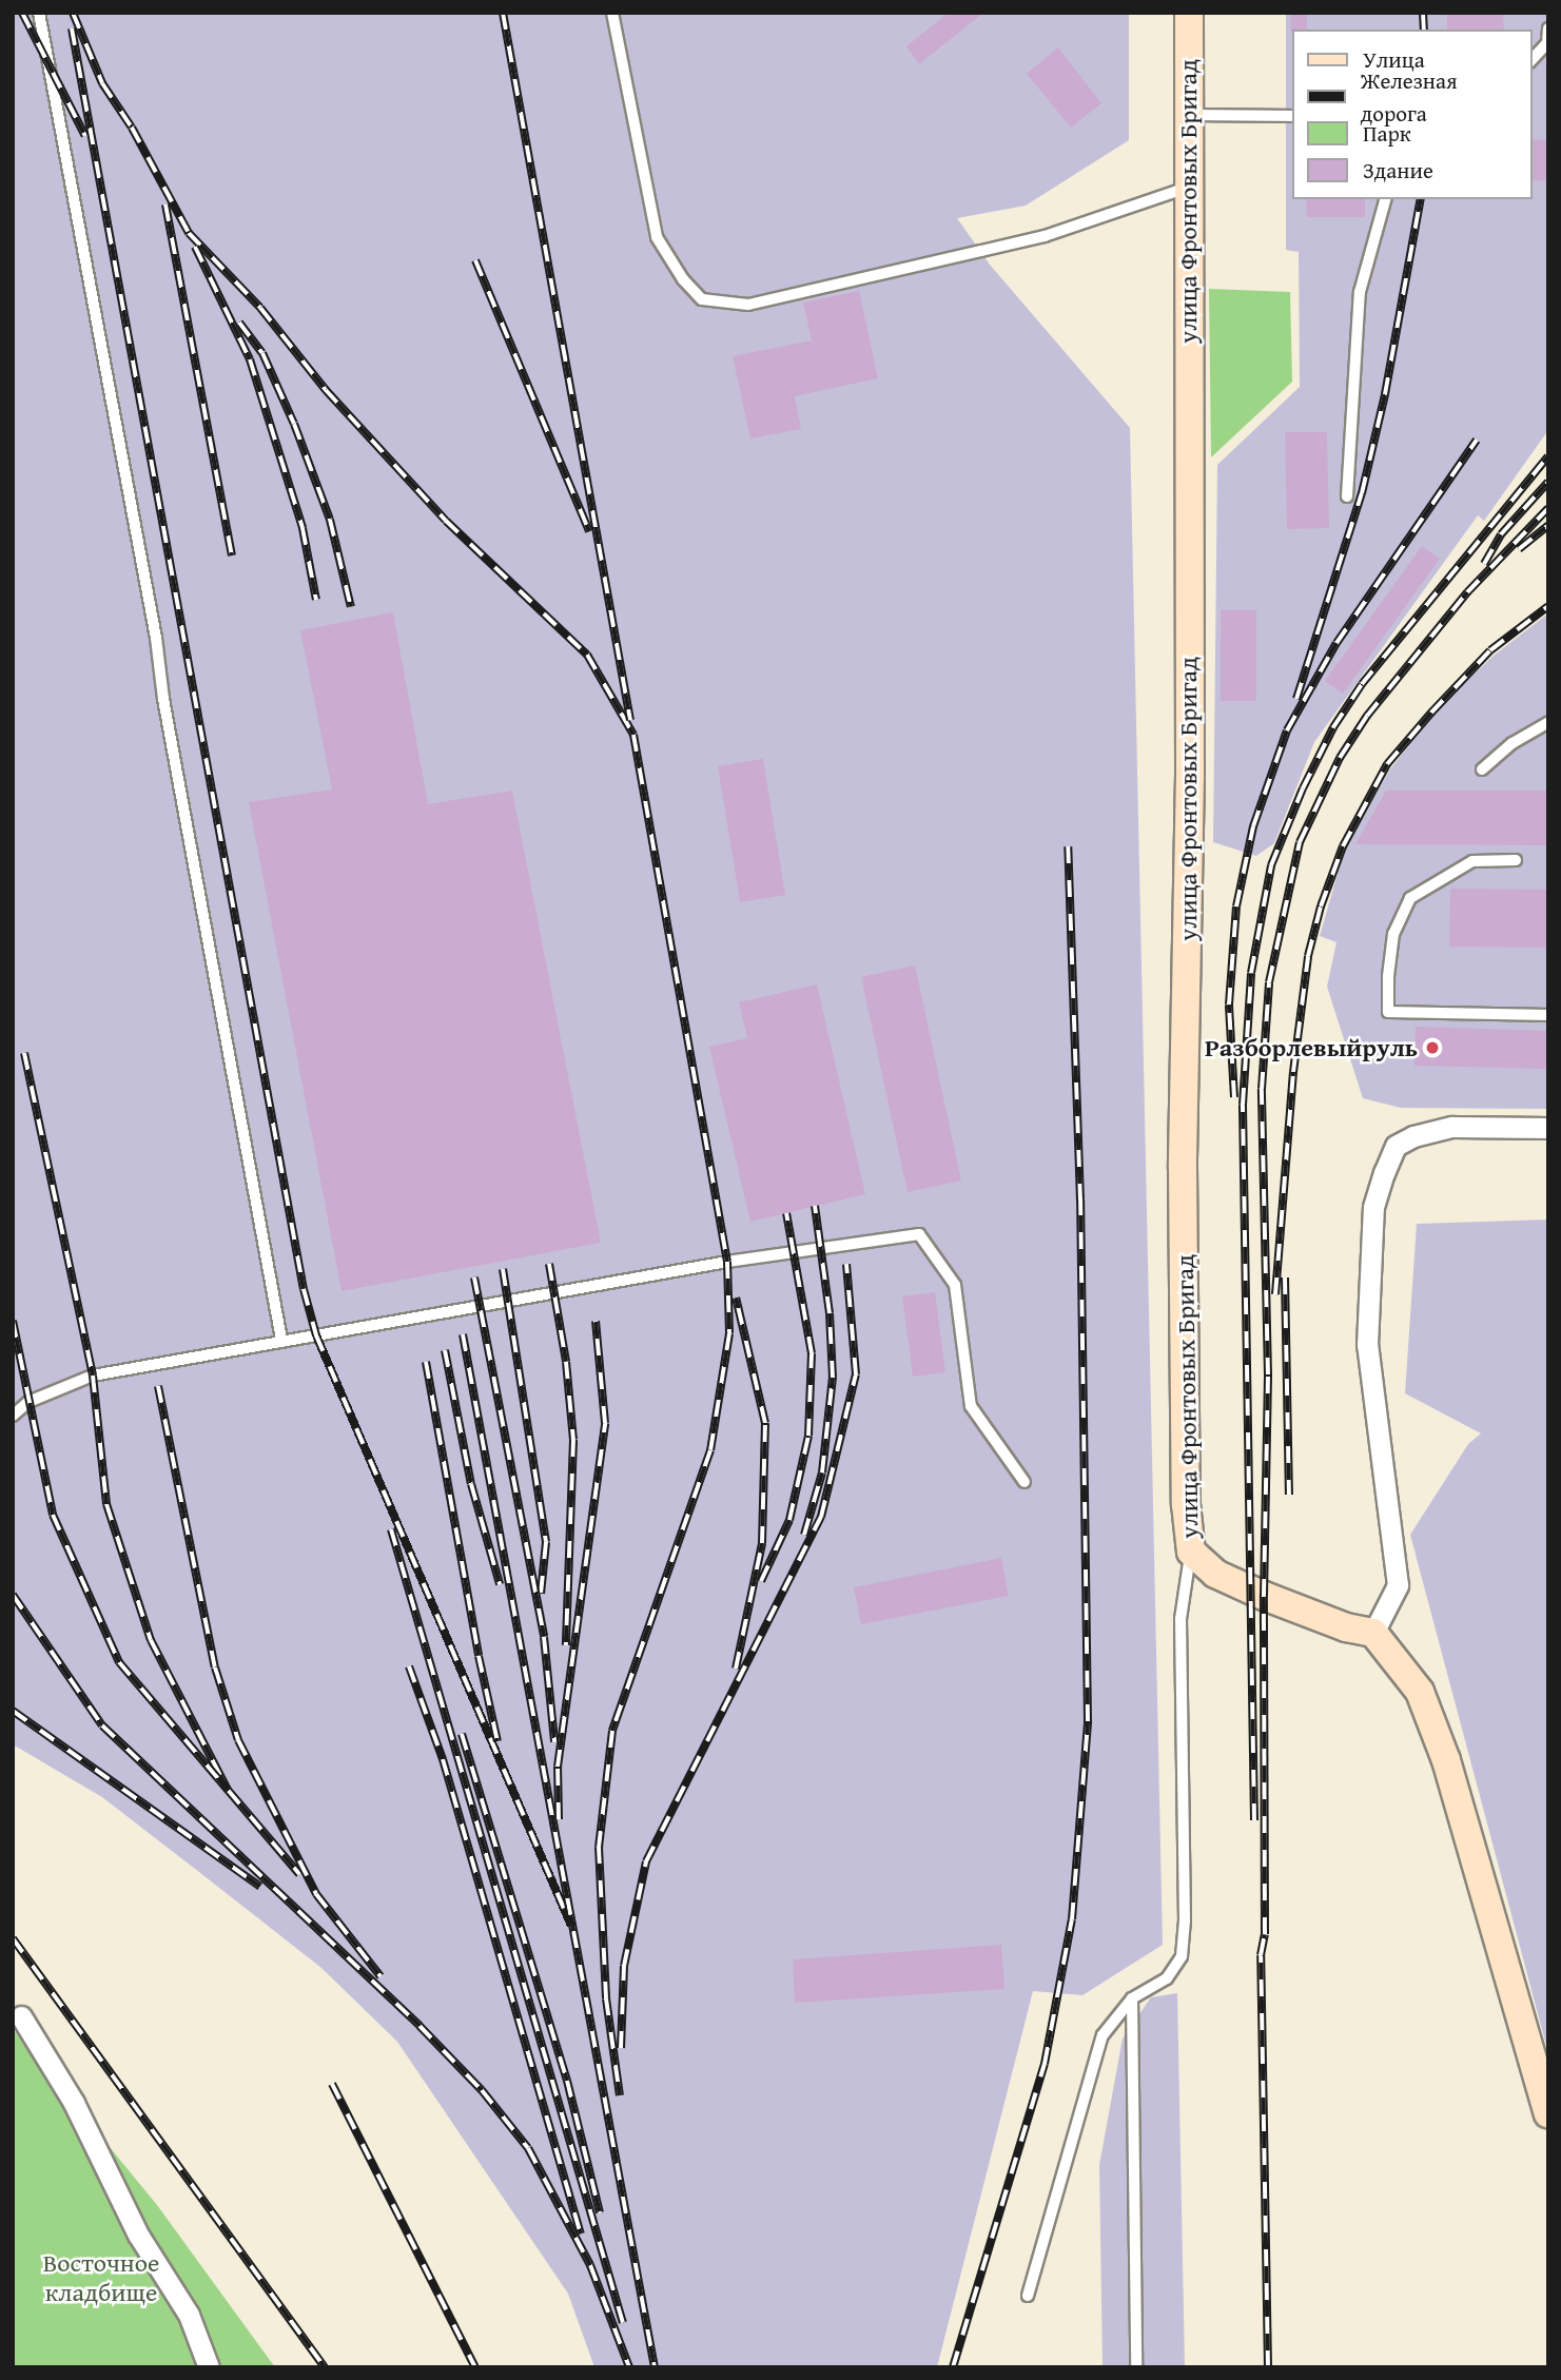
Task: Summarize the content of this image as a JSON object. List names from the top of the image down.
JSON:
{
  "streets": {
    "main road": ["улица Фронтовых Бригад"]
  },
  "parks": ["Восточное кладбище"],
  "places": ["Разборлевыйруль"],
  "legend": [
    "Улица",
    "Железная дорога",
    "Парк",
    "Здание"
  ]
}
